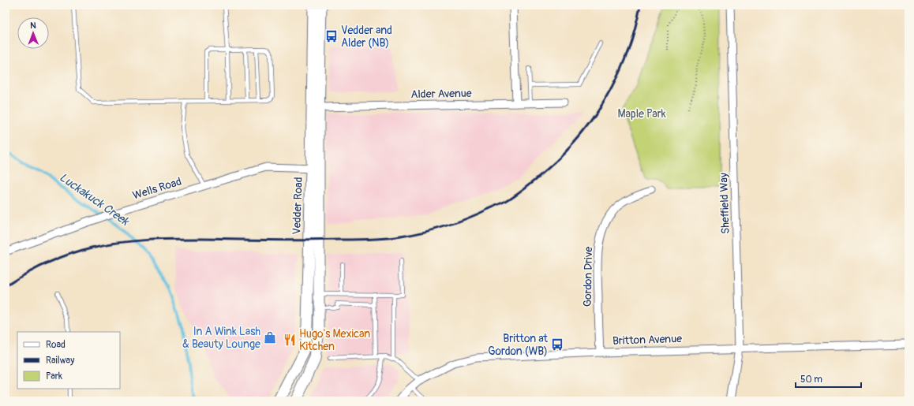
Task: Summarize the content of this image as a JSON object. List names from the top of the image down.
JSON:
{
  "streets": {
    "main road": ["Vedder Road"],
    "street": [
      "Alder Avenue",
      "Wells Road",
      "Sheffield Way",
      "Gordon Drive",
      "Britton Avenue"
    ]
  },
  "crossings": [
    ["Alder Avenue", "Vedder Road"],
    ["Wells Road", "Vedder Road"],
    ["Sheffield Way", "Britton Avenue"],
    ["Gordon Drive", "Britton Avenue"]
  ],
  "water": ["Luckakuck Creek"],
  "parks": ["Maple Park"],
  "places": {
    "bus stop": ["Vedder and Alder (NB)", "Britton at Gordon (WB)"],
    "shop": ["In A Wink Lash & Beauty Lounge"],
    "restaurant": ["Hugo's Mexican Kitchen"]
  },
  "legend": ["Road", "Railway", "Park"],
  "scale_bar": "50 m",
  "north": "top"
}
